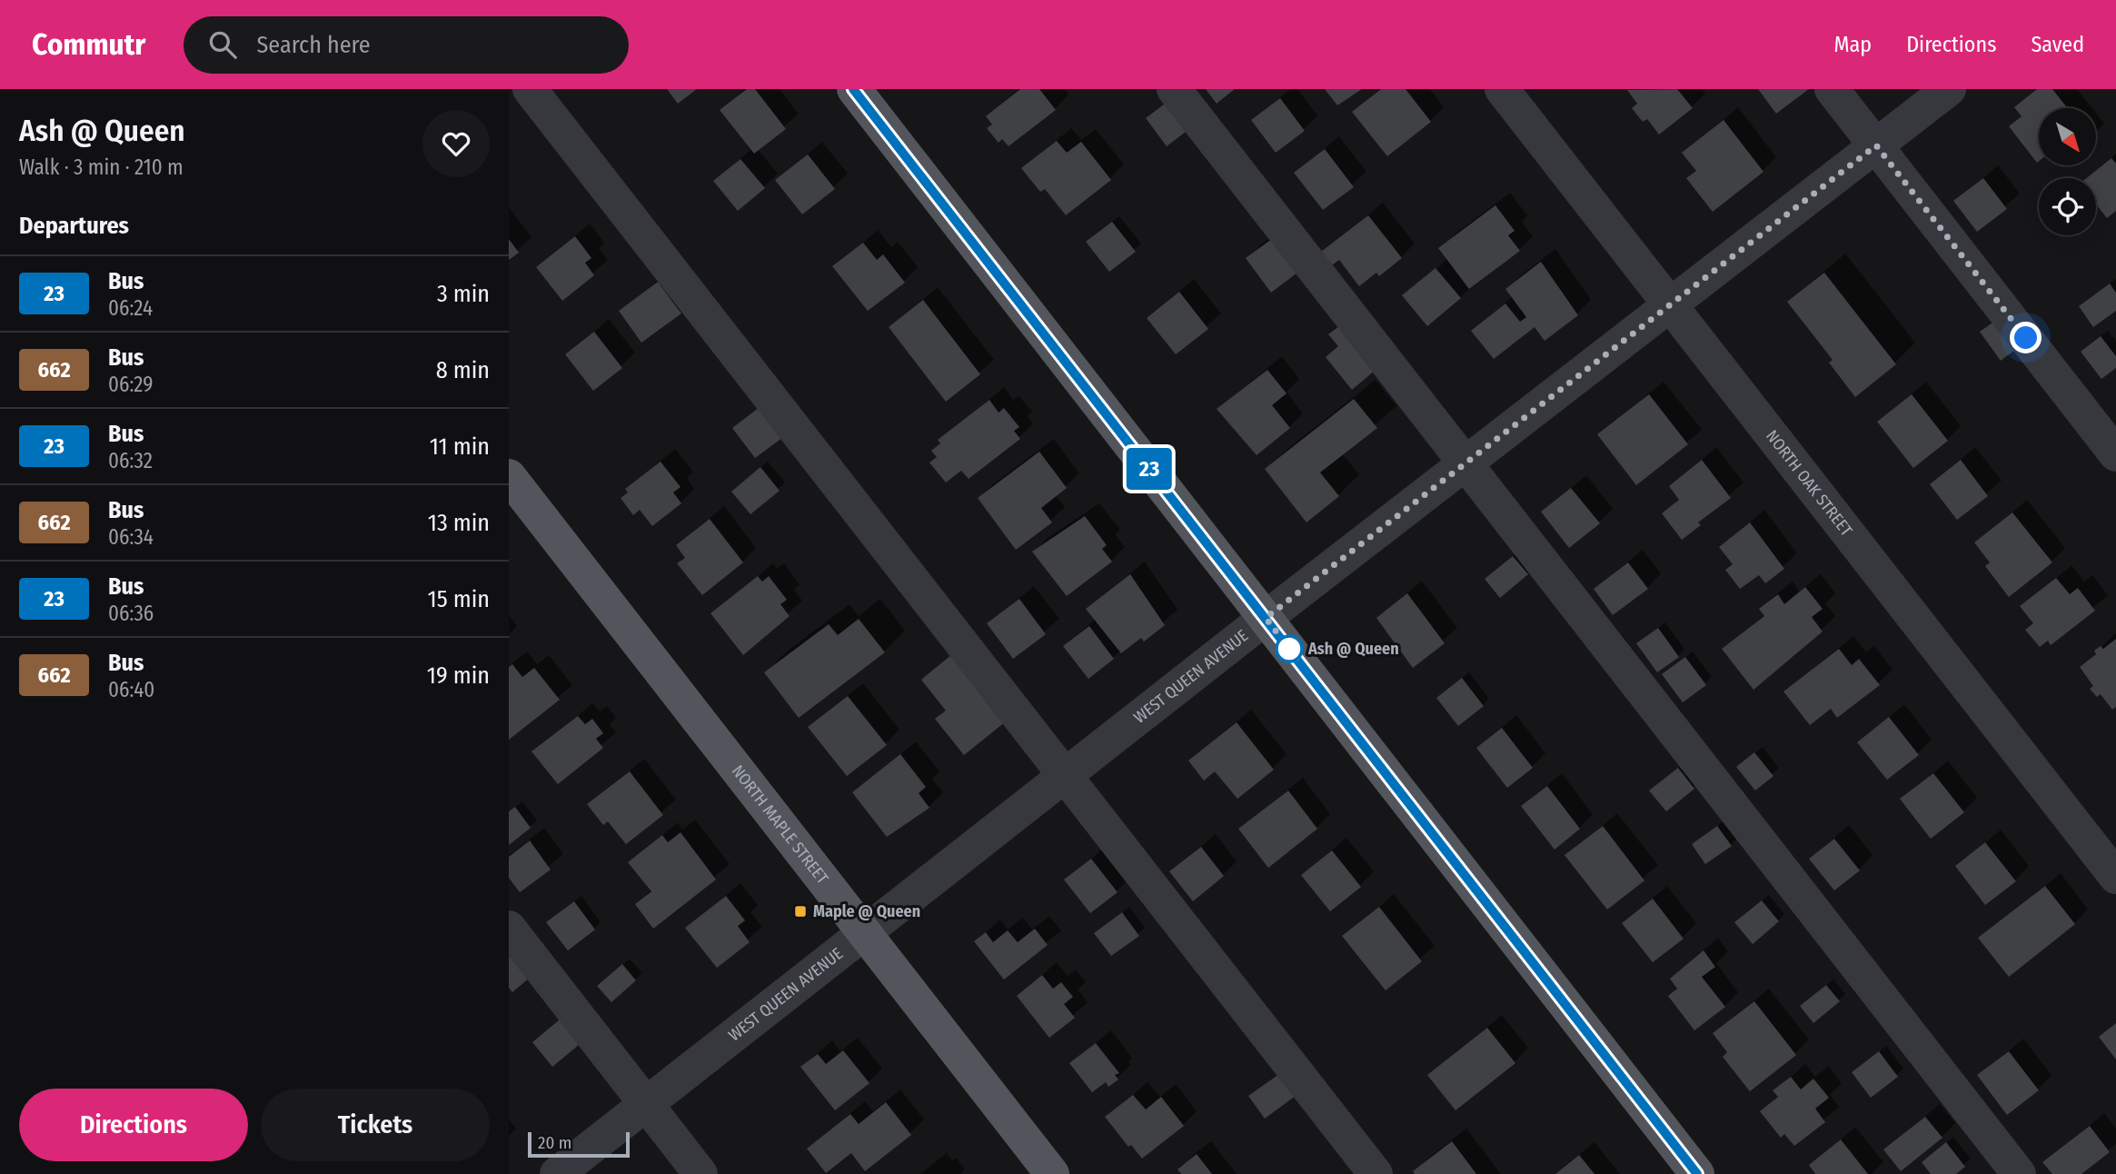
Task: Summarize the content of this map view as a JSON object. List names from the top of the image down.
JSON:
{
  "streets": {
    "main road": ["NORTH MAPLE STREET"],
    "street": ["NORTH OAK STREET", "WEST QUEEN AVENUE"]
  },
  "crossings": [
    ["NORTH OAK STREET", "WEST QUEEN AVENUE"],
    ["WEST QUEEN AVENUE", "NORTH MAPLE STREET"]
  ],
  "places": {
    "other": ["Ash @ Queen"],
    "transit": ["Maple @ Queen"]
  },
  "lines": ["bus line 23"],
  "scale_bar": "20 m",
  "north": "bottom right",
  "page": {
    "header": "Commutr",
    "search": "Search here",
    "nav": ["Map", "Directions", "Saved"],
    "heading": [
      ["Ash @ Queen", "Walk · 3 min · 210 m"],
      "Departures"
    ],
    "on_map": "23",
    "list": [
      {
        "mark": "23",
        "name": "Bus",
        "note": "06:24",
        "value": "3 min"
      },
      {
        "mark": "662",
        "name": "Bus",
        "note": "06:29",
        "value": "8 min"
      },
      {
        "mark": "23",
        "name": "Bus",
        "note": "06:32",
        "value": "11 min"
      },
      {
        "mark": "662",
        "name": "Bus",
        "note": "06:34",
        "value": "13 min"
      },
      {
        "mark": "23",
        "name": "Bus",
        "note": "06:36",
        "value": "15 min"
      },
      {
        "mark": "662",
        "name": "Bus",
        "note": "06:40",
        "value": "19 min"
      }
    ],
    "buttons": ["Directions", "Tickets"],
    "scale": "20 m"
  }
}
